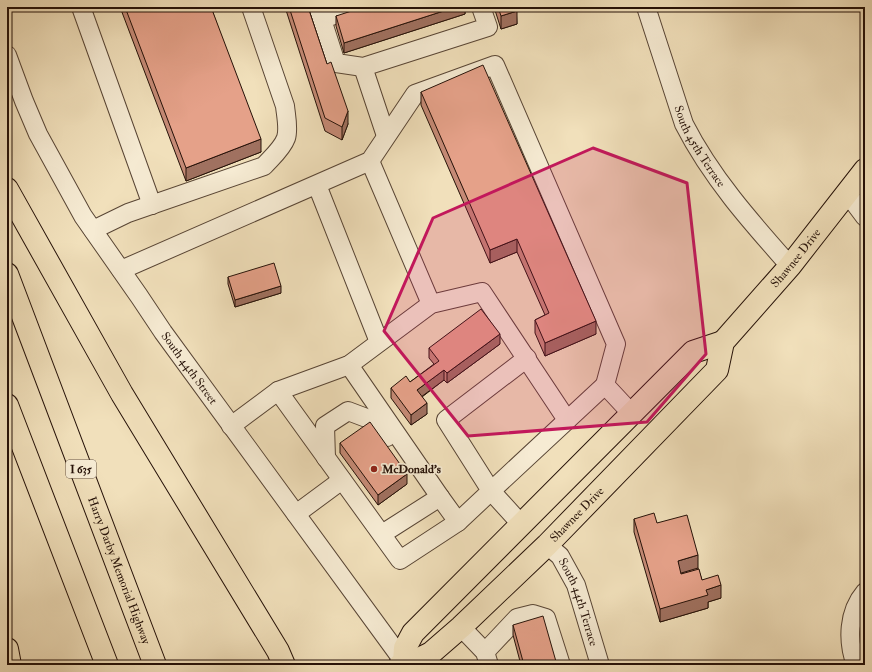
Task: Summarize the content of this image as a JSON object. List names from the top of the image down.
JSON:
{
  "streets": {
    "main road": ["Shawnee Drive", "I 635", "Harry Darby Memorial Highway"],
    "street": ["South 45th Terrace", "South 44th Street", "South 44th Terrace"]
  },
  "crossings": [
    ["South 45th Terrace", "Shawnee Drive"],
    ["Shawnee Drive", "South 44th Street"],
    ["Shawnee Drive", "South 44th Terrace"]
  ],
  "places": ["McDonald's"]
}
